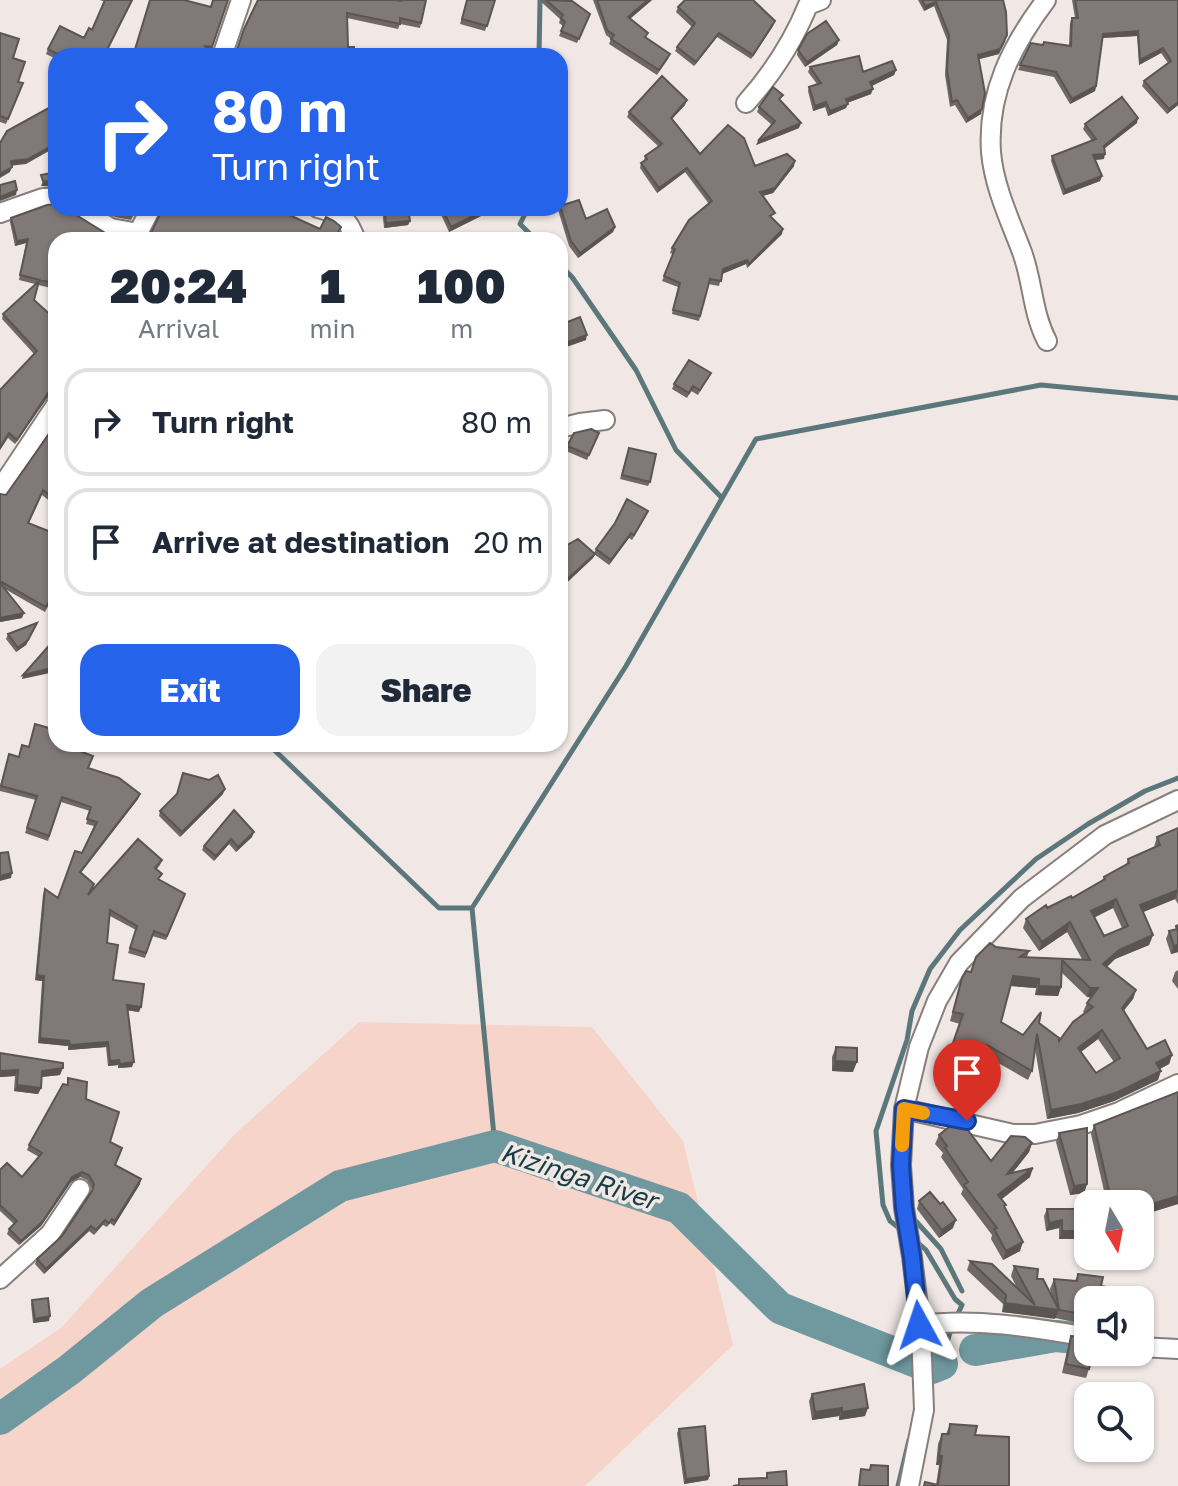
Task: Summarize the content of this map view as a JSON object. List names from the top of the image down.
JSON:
{
  "water": ["Kizinga River"],
  "north": "bottom",
  "page": {
    "turn": ["80 m", "Turn right"],
    "eta": [
      "20:24",
      "Arrival",
      "1",
      "min",
      "100",
      "m"
    ],
    "list": [
      {
        "name": "Turn right",
        "value": "80 m"
      },
      {
        "name": "Arrive at destination",
        "value": "20 m"
      }
    ],
    "buttons": ["Exit", "Share"]
  }
}
